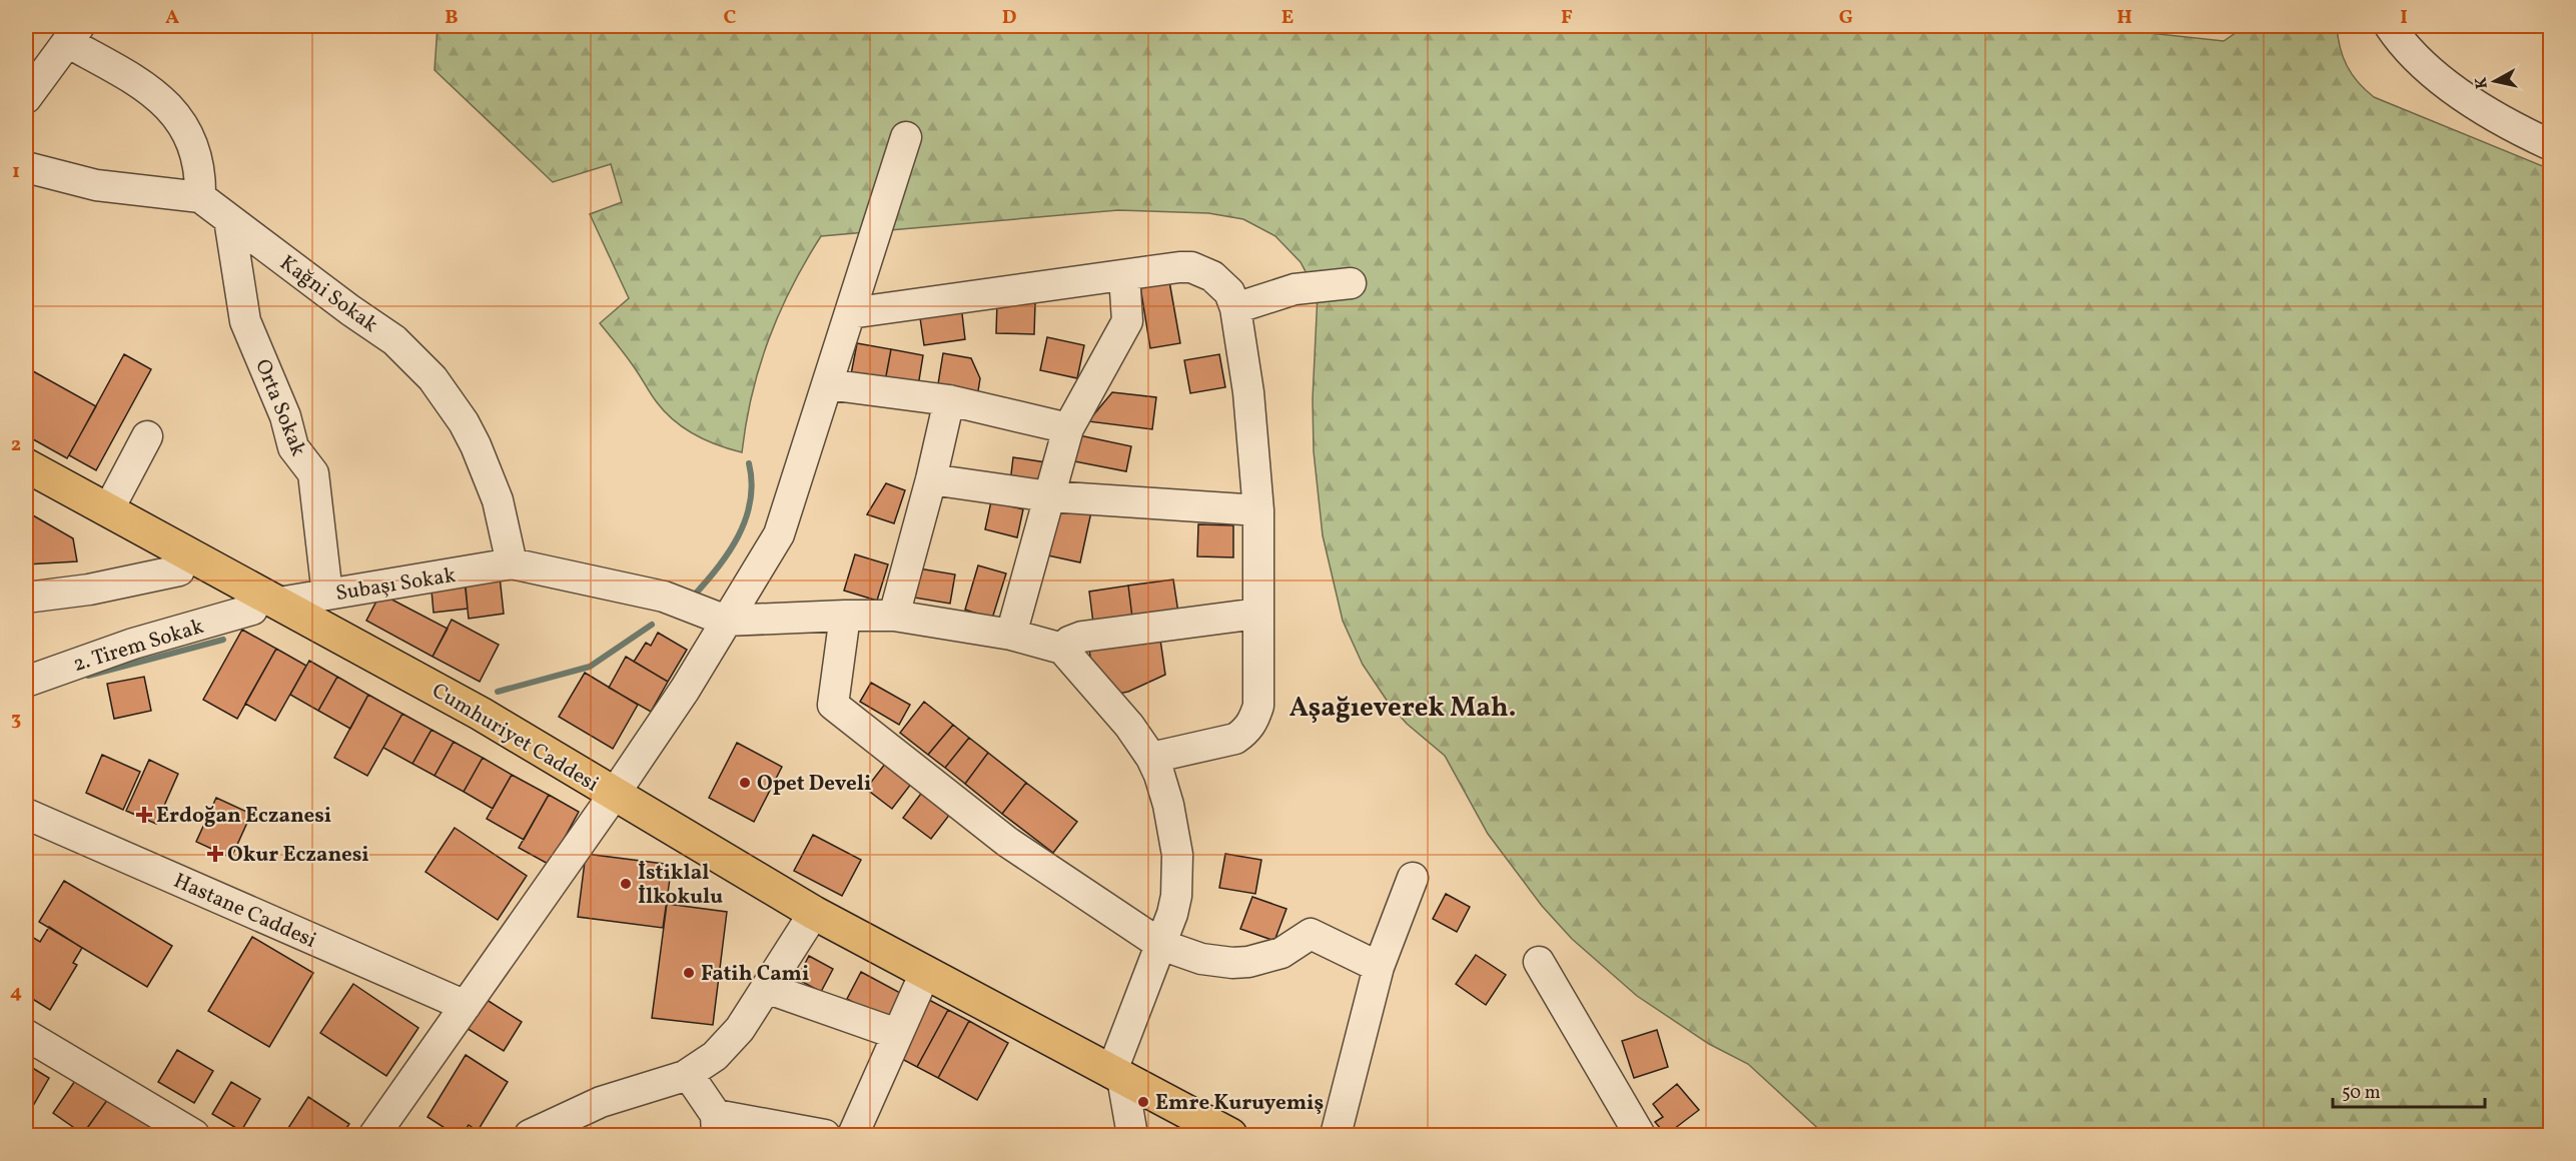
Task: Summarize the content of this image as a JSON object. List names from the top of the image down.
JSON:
{
  "streets": {
    "main road": ["Cumhuriyet Caddesi"],
    "street": [
      "Kağni Sokak",
      "Orta Sokak",
      "Subaşı Sokak",
      "2. Tirem Sokak",
      "Hastane Caddesi"
    ]
  },
  "crossings": [
    ["Kağni Sokak", "Orta Sokak"],
    ["Kağni Sokak", "Subaşı Sokak"],
    ["Orta Sokak", "Subaşı Sokak"],
    ["Subaşı Sokak", "2. Tirem Sokak"],
    ["Subaşı Sokak", "Cumhuriyet Caddesi"],
    ["2. Tirem Sokak", "Cumhuriyet Caddesi"]
  ],
  "districts": ["Aşağıeverek Mah."],
  "places": {
    "other": [
      "Opet Develi",
      "İstiklal İlkokulu",
      "Fatih Cami",
      "Emre Kuruyemiş"
    ],
    "health": ["Erdoğan Eczanesi", "Okur Eczanesi"]
  },
  "scale_bar": "50 m",
  "north": "left",
  "grid": {
    "columns": [
      "A",
      "B",
      "C",
      "D",
      "E",
      "F",
      "G",
      "H",
      "I"
    ],
    "rows": [
      "1",
      "2",
      "3",
      "4"
    ]
  }
}
